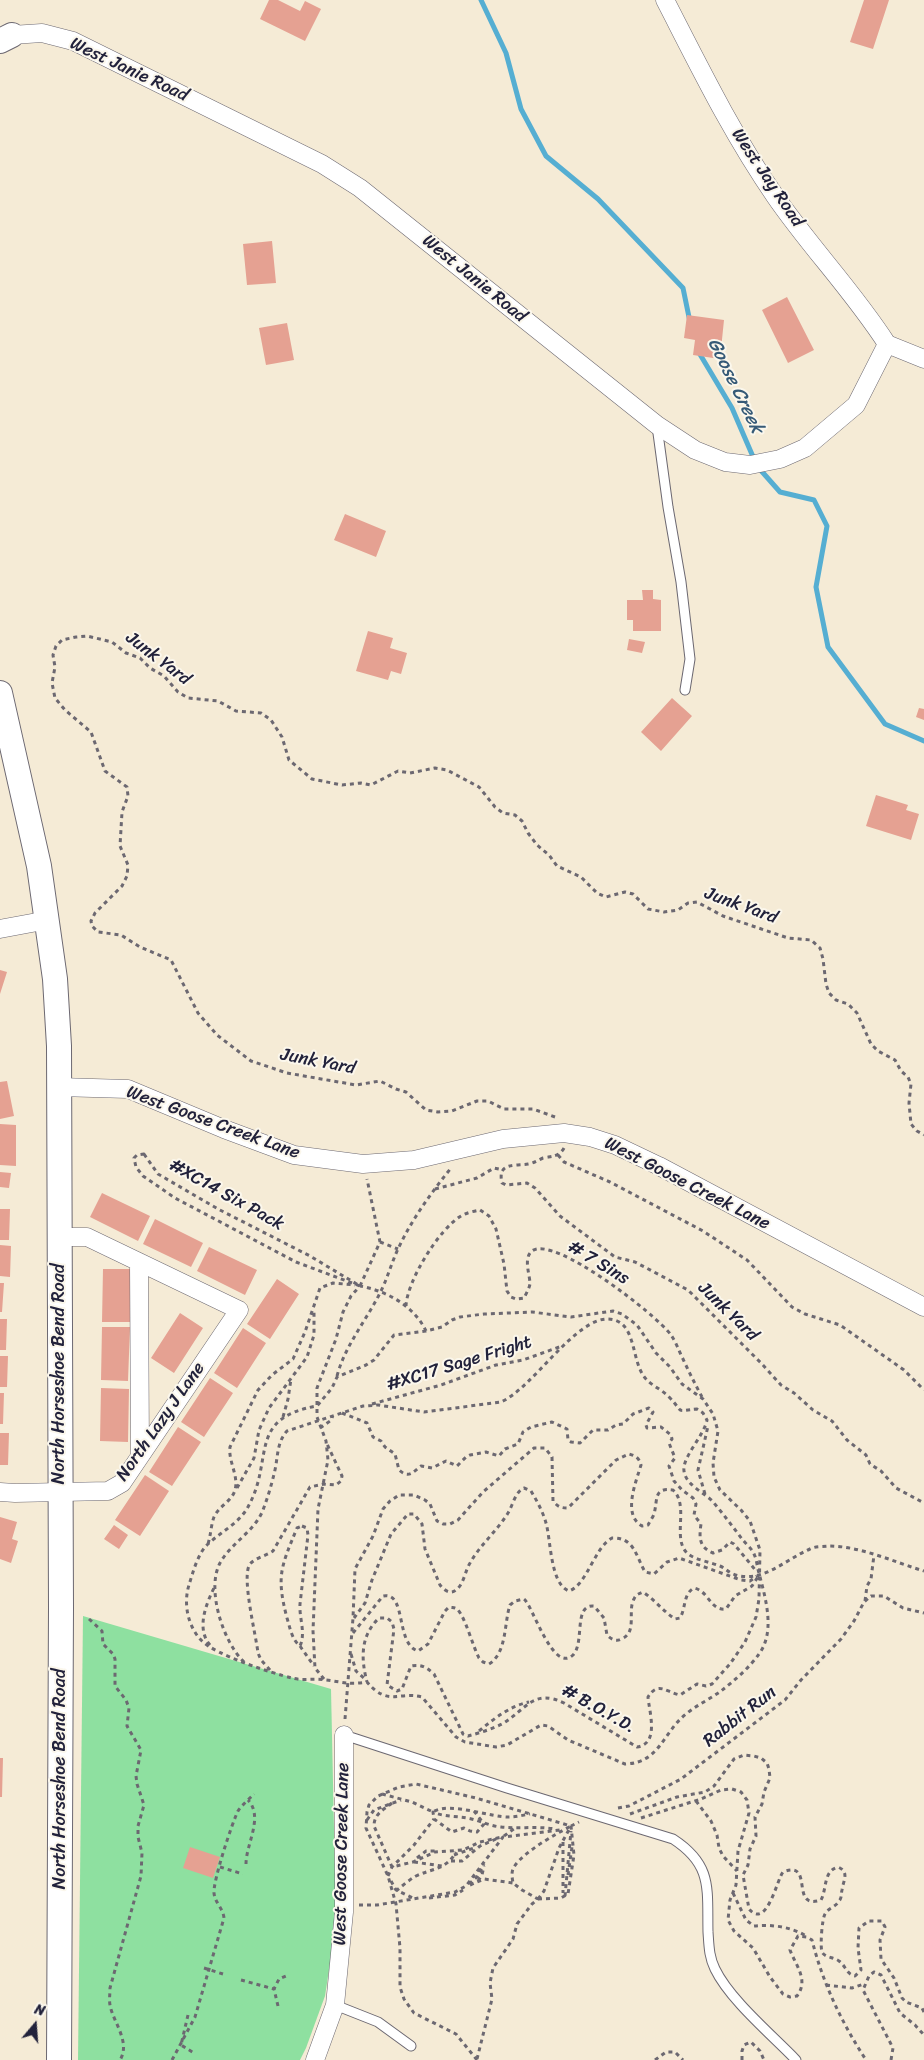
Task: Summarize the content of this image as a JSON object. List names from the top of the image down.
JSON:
{
  "streets": {
    "street": [
      "West Janie Road",
      "West Jay Road",
      "West Goose Creek Lane",
      "North Horseshoe Bend Road",
      "North Lazy J Lane"
    ],
    "path": [
      "Junk Yard",
      "#XC14 Six Pack",
      "# 7 Sins",
      "#XC17 Sage Fright",
      "# B.O.Y.D.",
      "Rabbit Run"
    ]
  },
  "crossings": [
    ["West Janie Road", "West Jay Road"],
    ["Junk Yard", "West Goose Creek Lane"],
    ["West Goose Creek Lane", "North Horseshoe Bend Road"],
    ["North Horseshoe Bend Road", "North Lazy J Lane"]
  ],
  "water": ["Goose Creek"],
  "north": "top"
}
